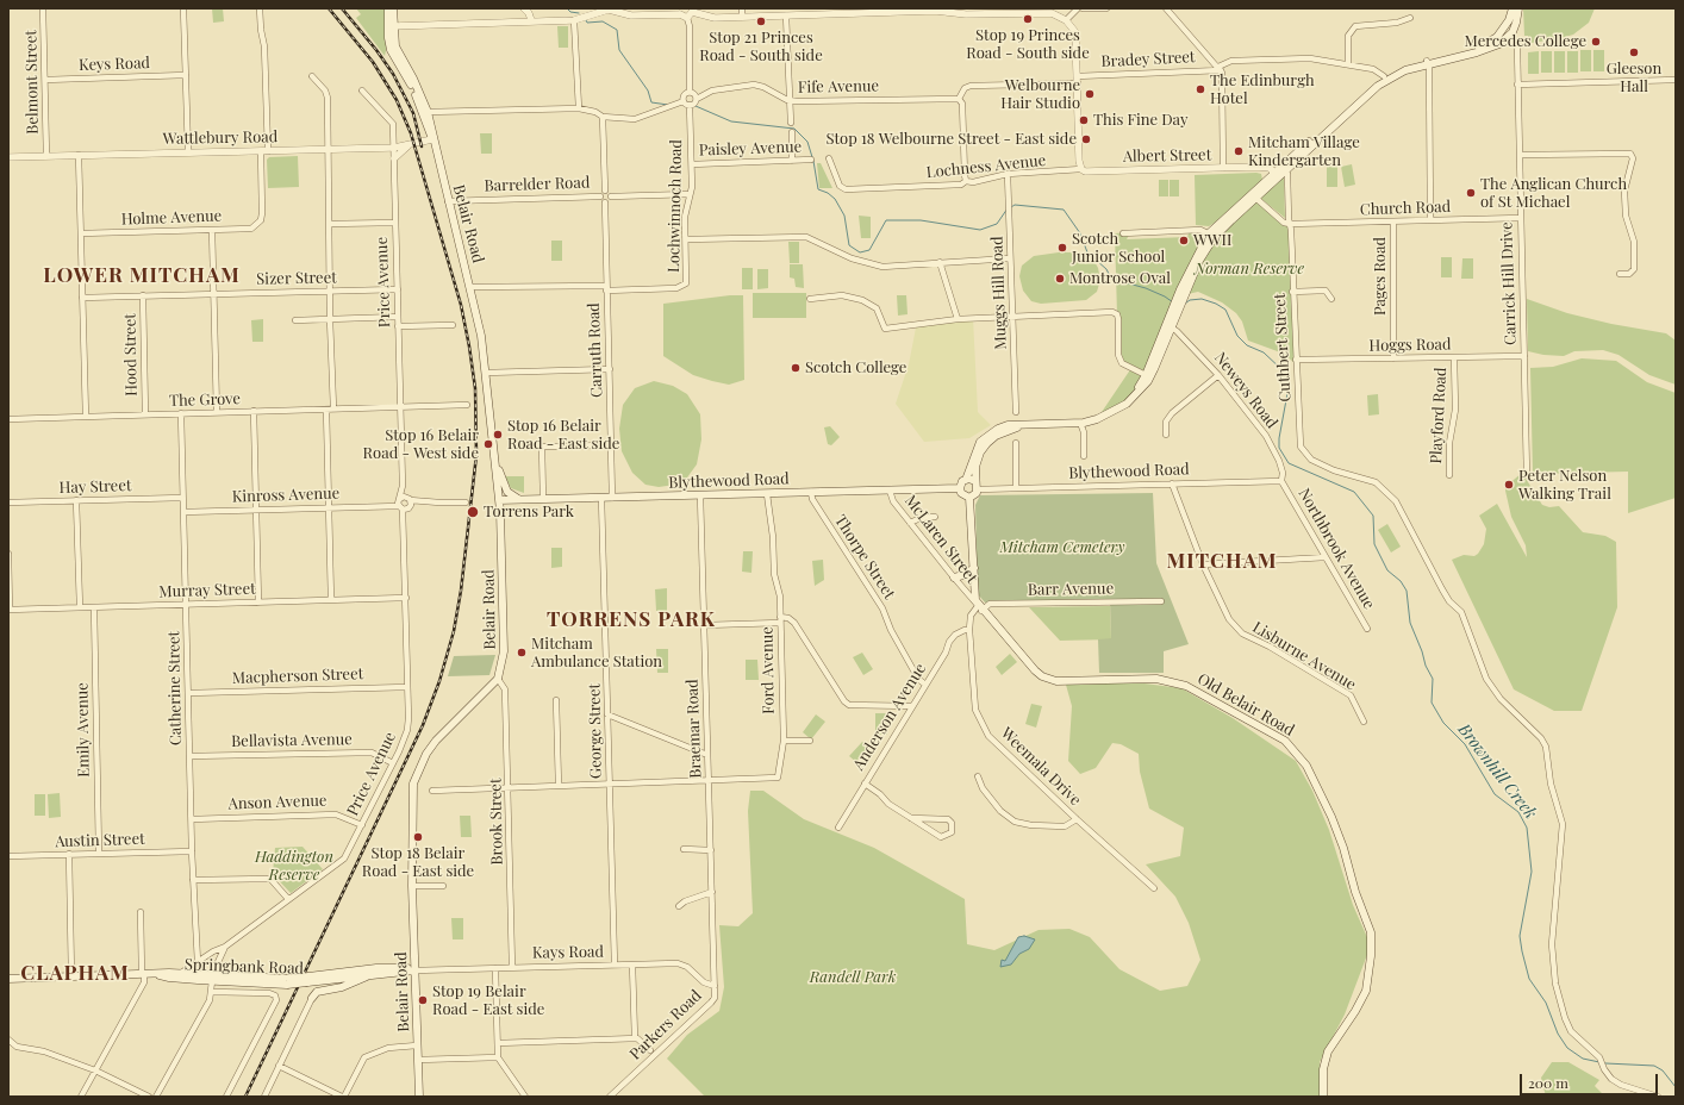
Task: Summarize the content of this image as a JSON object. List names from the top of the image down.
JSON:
{
  "streets": {
    "main road": [
      "Belair Road",
      "Blythewood Road",
      "Old Belair Road",
      "Springbank Road"
    ],
    "street": [
      "Bradey Street",
      "Keys Road",
      "Belmont Street",
      "Fife Avenue",
      "Wattlebury Road",
      "Paisley Avenue",
      "Albert Street",
      "Lochness Avenue",
      "Barrelder Road",
      "Lochwinnoch Road",
      "Church Road",
      "Holme Avenue",
      "Pages Road",
      "Sizer Street",
      "Price Avenue",
      "Carrick Hill Drive",
      "Muggs Hill Road",
      "Hoggs Road",
      "Cuthbert Street",
      "Carruth Road",
      "Hood Street",
      "Neweys Road",
      "The Grove",
      "Playford Road",
      "Hay Street",
      "Kinross Avenue",
      "McLaren Street",
      "Northbrook Avenue",
      "Thorpe Street",
      "Barr Avenue",
      "Murray Street",
      "Lisburne Avenue",
      "Ford Avenue",
      "Macpherson Street",
      "Catherine Street",
      "Anderson Avenue",
      "Braemar Road",
      "Emily Avenue",
      "George Street",
      "Bellavista Avenue",
      "Weemala Drive",
      "Anson Avenue",
      "Brook Street",
      "Austin Street",
      "Kays Road",
      "Parkers Road"
    ]
  },
  "crossings": [
    ["Bradey Street", "Fife Avenue"],
    ["Keys Road", "Belmont Street"],
    ["Belmont Street", "Wattlebury Road"],
    ["Fife Avenue", "Lochwinnoch Road"],
    ["Wattlebury Road", "Holme Avenue"],
    ["Wattlebury Road", "Belair Road"],
    ["Wattlebury Road", "Price Avenue"],
    ["Paisley Avenue", "Lochwinnoch Road"],
    ["Albert Street", "Lochness Avenue"],
    ["Lochness Avenue", "Muggs Hill Road"],
    ["Barrelder Road", "Lochwinnoch Road"],
    ["Barrelder Road", "Belair Road"],
    ["Lochwinnoch Road", "Carruth Road"],
    ["Church Road", "Pages Road"],
    ["Church Road", "Carrick Hill Drive"],
    ["Church Road", "Cuthbert Street"],
    ["Belair Road", "Blythewood Road"],
    ["Belair Road", "Brook Street"],
    ["Belair Road", "Kays Road"],
    ["Belair Road", "Springbank Road"],
    ["Pages Road", "Hoggs Road"],
    ["Sizer Street", "Price Avenue"],
    ["Sizer Street", "Hood Street"],
    ["Price Avenue", "The Grove"],
    ["Price Avenue", "Kinross Avenue"],
    ["Price Avenue", "Murray Street"],
    ["Price Avenue", "Macpherson Street"],
    ["Price Avenue", "Catherine Street"],
    ["Price Avenue", "Bellavista Avenue"],
    ["Price Avenue", "Anson Avenue"],
    ["Price Avenue", "Springbank Road"],
    ["Carrick Hill Drive", "Hoggs Road"],
    ["Hoggs Road", "Cuthbert Street"],
    ["Hoggs Road", "Playford Road"],
    ["Carruth Road", "Blythewood Road"],
    ["Hood Street", "The Grove"],
    ["Neweys Road", "Blythewood Road"],
    ["Neweys Road", "Northbrook Avenue"],
    ["The Grove", "Catherine Street"],
    ["Blythewood Road", "McLaren Street"],
    ["Blythewood Road", "Northbrook Avenue"],
    ["Blythewood Road", "Thorpe Street"],
    ["Blythewood Road", "Lisburne Avenue"],
    ["Blythewood Road", "Ford Avenue"],
    ["Blythewood Road", "Braemar Road"],
    ["Blythewood Road", "George Street"],
    ["Hay Street", "Catherine Street"],
    ["Kinross Avenue", "Catherine Street"],
    ["McLaren Street", "Barr Avenue"],
    ["McLaren Street", "Old Belair Road"],
    ["McLaren Street", "Weemala Drive"],
    ["Thorpe Street", "Anderson Avenue"],
    ["Barr Avenue", "Old Belair Road"],
    ["Barr Avenue", "Weemala Drive"],
    ["Murray Street", "Catherine Street"],
    ["Murray Street", "Emily Avenue"],
    ["Ford Avenue", "Braemar Road"],
    ["Macpherson Street", "Catherine Street"],
    ["Catherine Street", "Bellavista Avenue"],
    ["Catherine Street", "Anson Avenue"],
    ["Catherine Street", "Austin Street"],
    ["Old Belair Road", "Weemala Drive"],
    ["Anderson Avenue", "Weemala Drive"],
    ["Braemar Road", "Parkers Road"],
    ["Emily Avenue", "Austin Street"],
    ["George Street", "Kays Road"],
    ["Brook Street", "Kays Road"],
    ["Kays Road", "Springbank Road"],
    ["Kays Road", "Parkers Road"]
  ],
  "districts": [
    "LOWER MITCHAM",
    "MITCHAM",
    "TORRENS PARK",
    "CLAPHAM"
  ],
  "water": ["Brownhill Creek"],
  "parks": [
    "Norman Reserve",
    "Mitcham Cemetery",
    "Haddington Reserve",
    "Randell Park"
  ],
  "places": [
    "Stop 19 Princes Road - South side",
    "Stop 21 Princes Road - South side",
    "Mercedes College",
    "Gleeson Hall",
    "The Edinburgh Hotel",
    "Welbourne Hair Studio",
    "This Fine Day",
    "Stop 18 Welbourne Street - East side",
    "Mitcham Village Kindergarten",
    "The Anglican Church of St Michael",
    "WWII",
    "Scotch Junior School",
    "Montrose Oval",
    "Scotch College",
    "Stop 16 Belair Road - East side",
    "Stop 16 Belair Road - West side",
    "Peter Nelson Walking Trail",
    "Torrens Park",
    "Mitcham Ambulance Station",
    "Stop 18 Belair Road - East side",
    "Stop 19 Belair Road - East side"
  ],
  "scale_bar": "200 m"
}
